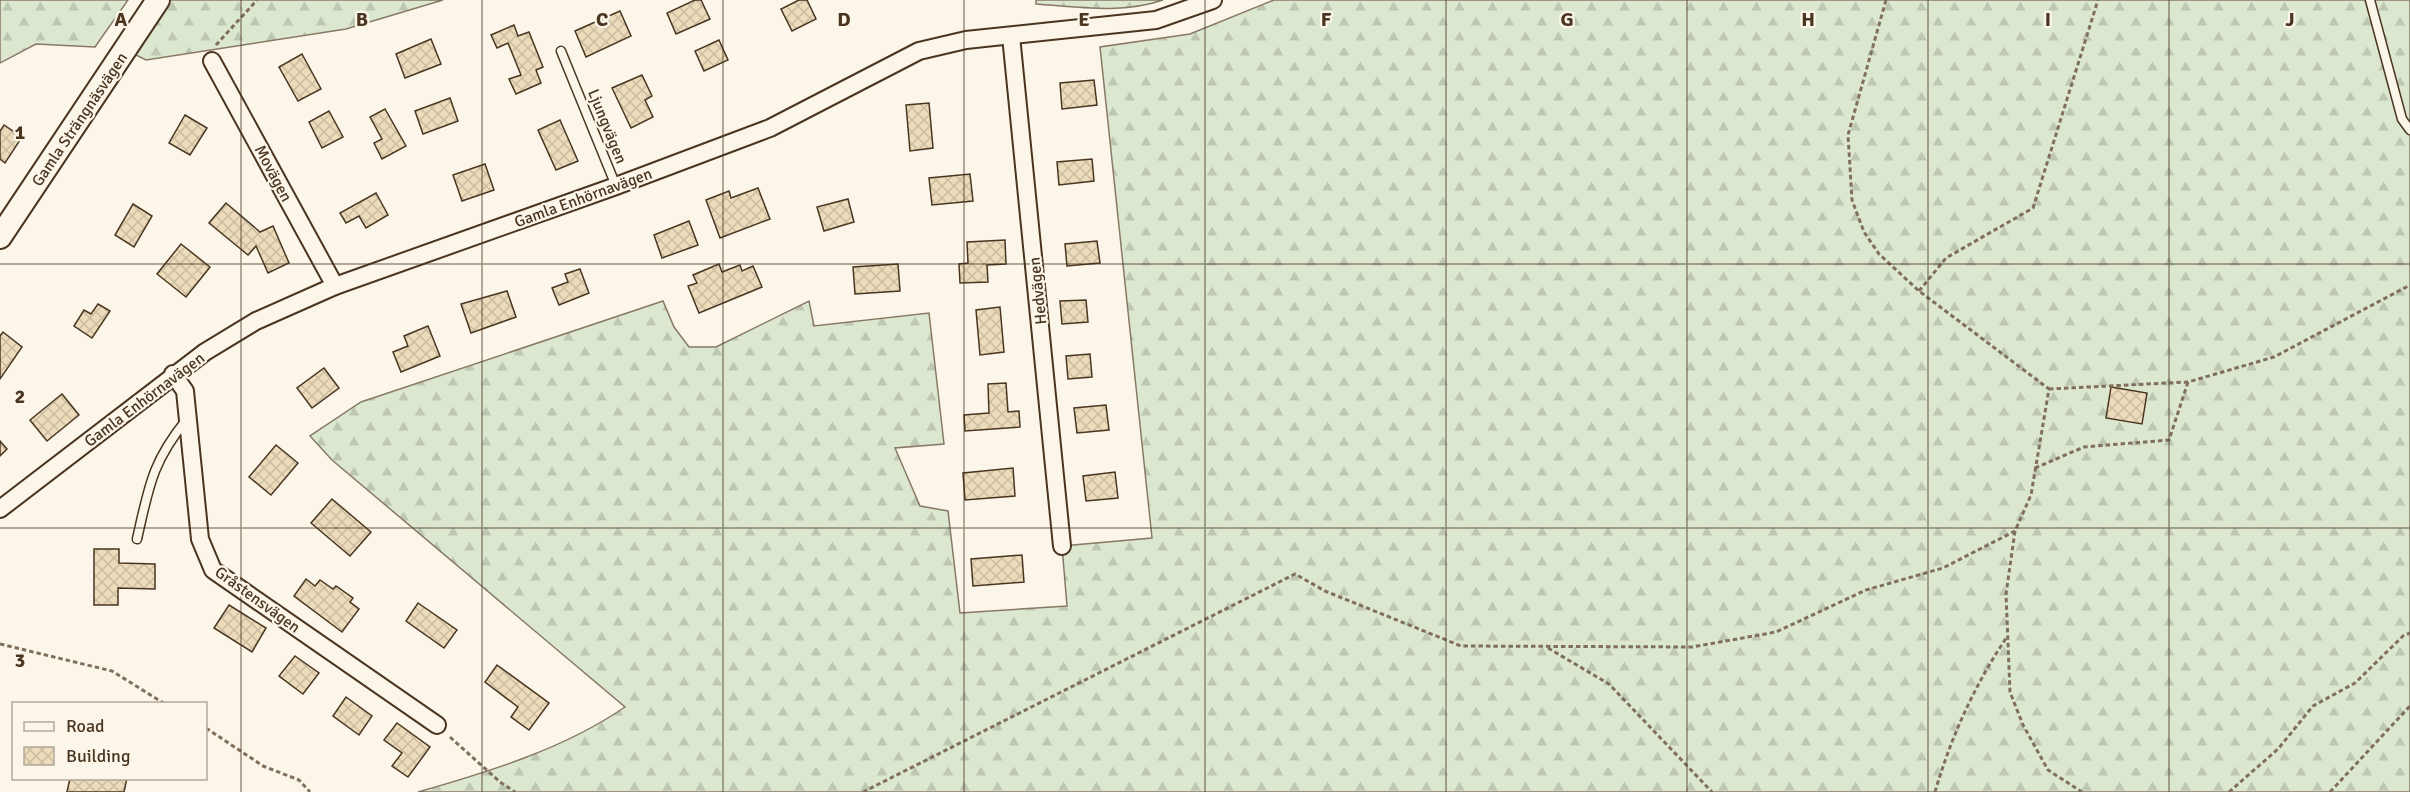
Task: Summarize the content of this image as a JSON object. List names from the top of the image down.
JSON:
{
  "streets": {
    "main road": ["Gamla Strängnäsvägen"],
    "street": [
      "Movägen",
      "Gamla Enhörnavägen",
      "Hedvägen",
      "Gråstensvägen"
    ],
    "lane": ["Ljungvägen"]
  },
  "crossings": [
    ["Ljungvägen", "Gamla Enhörnavägen"],
    ["Movägen", "Gamla Enhörnavägen"],
    ["Gamla Enhörnavägen", "Hedvägen"],
    ["Gamla Enhörnavägen", "Gråstensvägen"]
  ],
  "legend": ["Road", "Building"],
  "grid": {
    "columns": [
      "A",
      "B",
      "C",
      "D",
      "E",
      "F",
      "G",
      "H",
      "I",
      "J"
    ],
    "rows": ["1", "2", "3"]
  }
}
